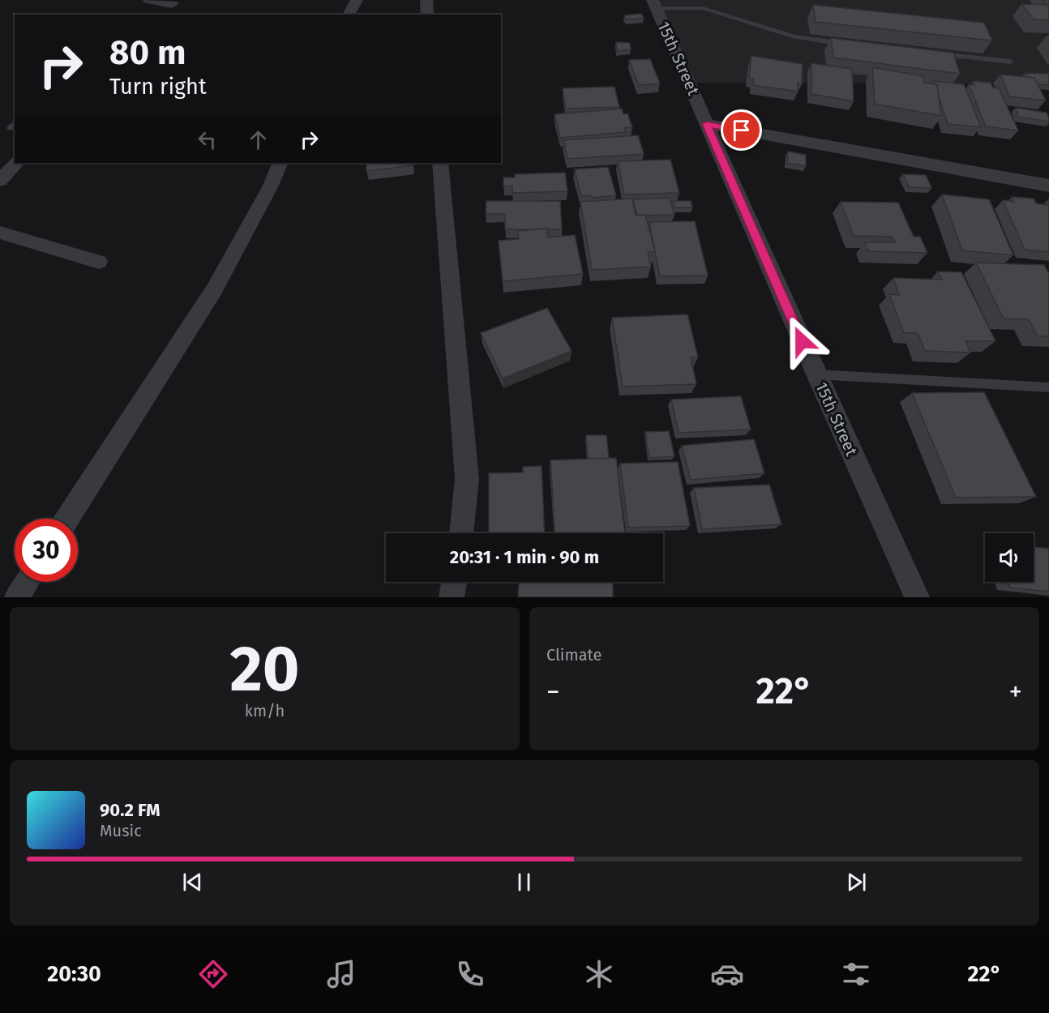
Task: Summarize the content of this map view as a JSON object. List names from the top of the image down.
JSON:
{
  "streets": {
    "street": ["15th Street"]
  },
  "page": {
    "turn": ["80 m", "Turn right"],
    "limit": "30",
    "trip": "20:31 · 1 min · 90 m",
    "tile": [
      ["20", "km/h"],
      "Climate"
    ],
    "heat": ["−", "22°", "+"],
    "song": ["90.2 FM", "Music"],
    "tabs": ["20:30", "22°"]
  }
}
